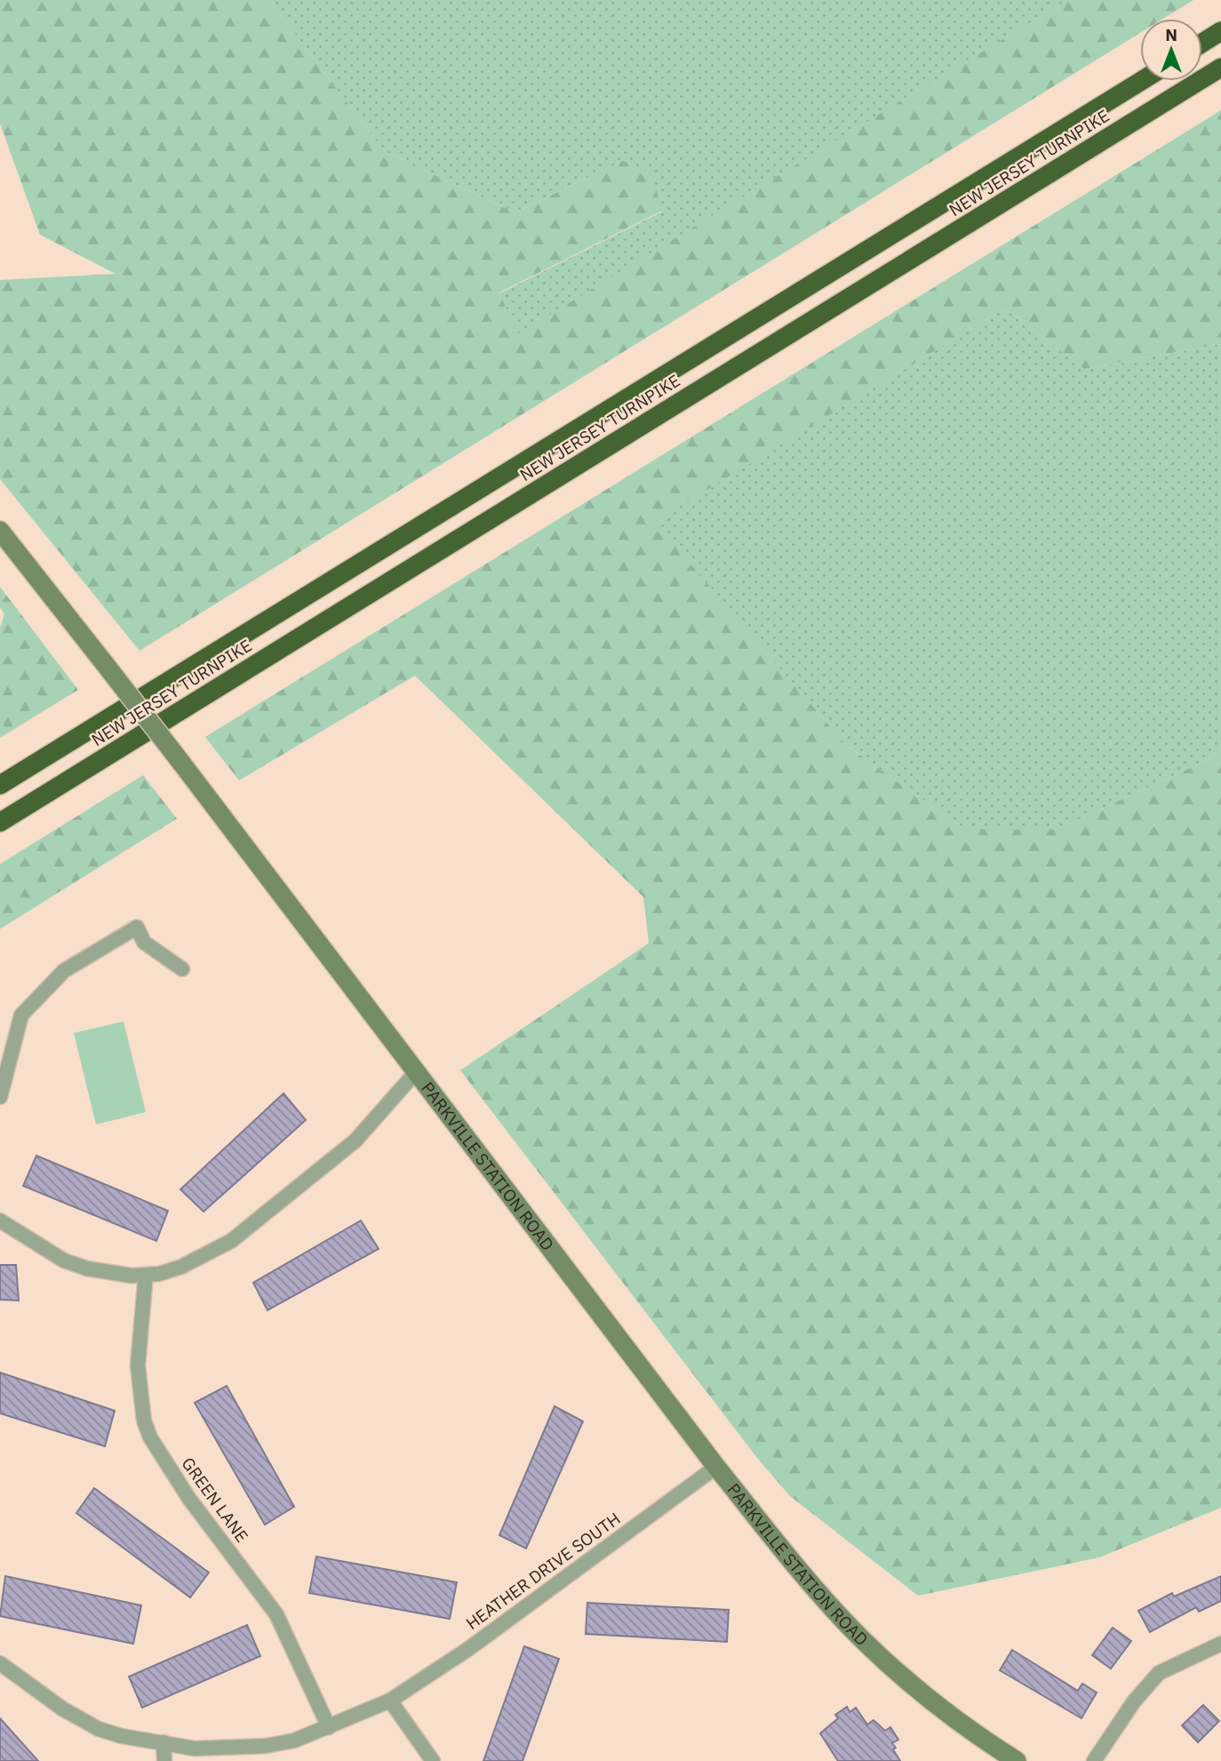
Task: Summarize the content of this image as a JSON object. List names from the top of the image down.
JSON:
{
  "streets": {
    "highway": ["NEW JERSEY TURNPIKE"],
    "main road": ["PARKVILLE STATION ROAD"],
    "street": ["GREEN LANE", "HEATHER DRIVE SOUTH"]
  },
  "crossings": [
    ["PARKVILLE STATION ROAD", "HEATHER DRIVE SOUTH"],
    ["GREEN LANE", "HEATHER DRIVE SOUTH"]
  ],
  "north": "top"
}
